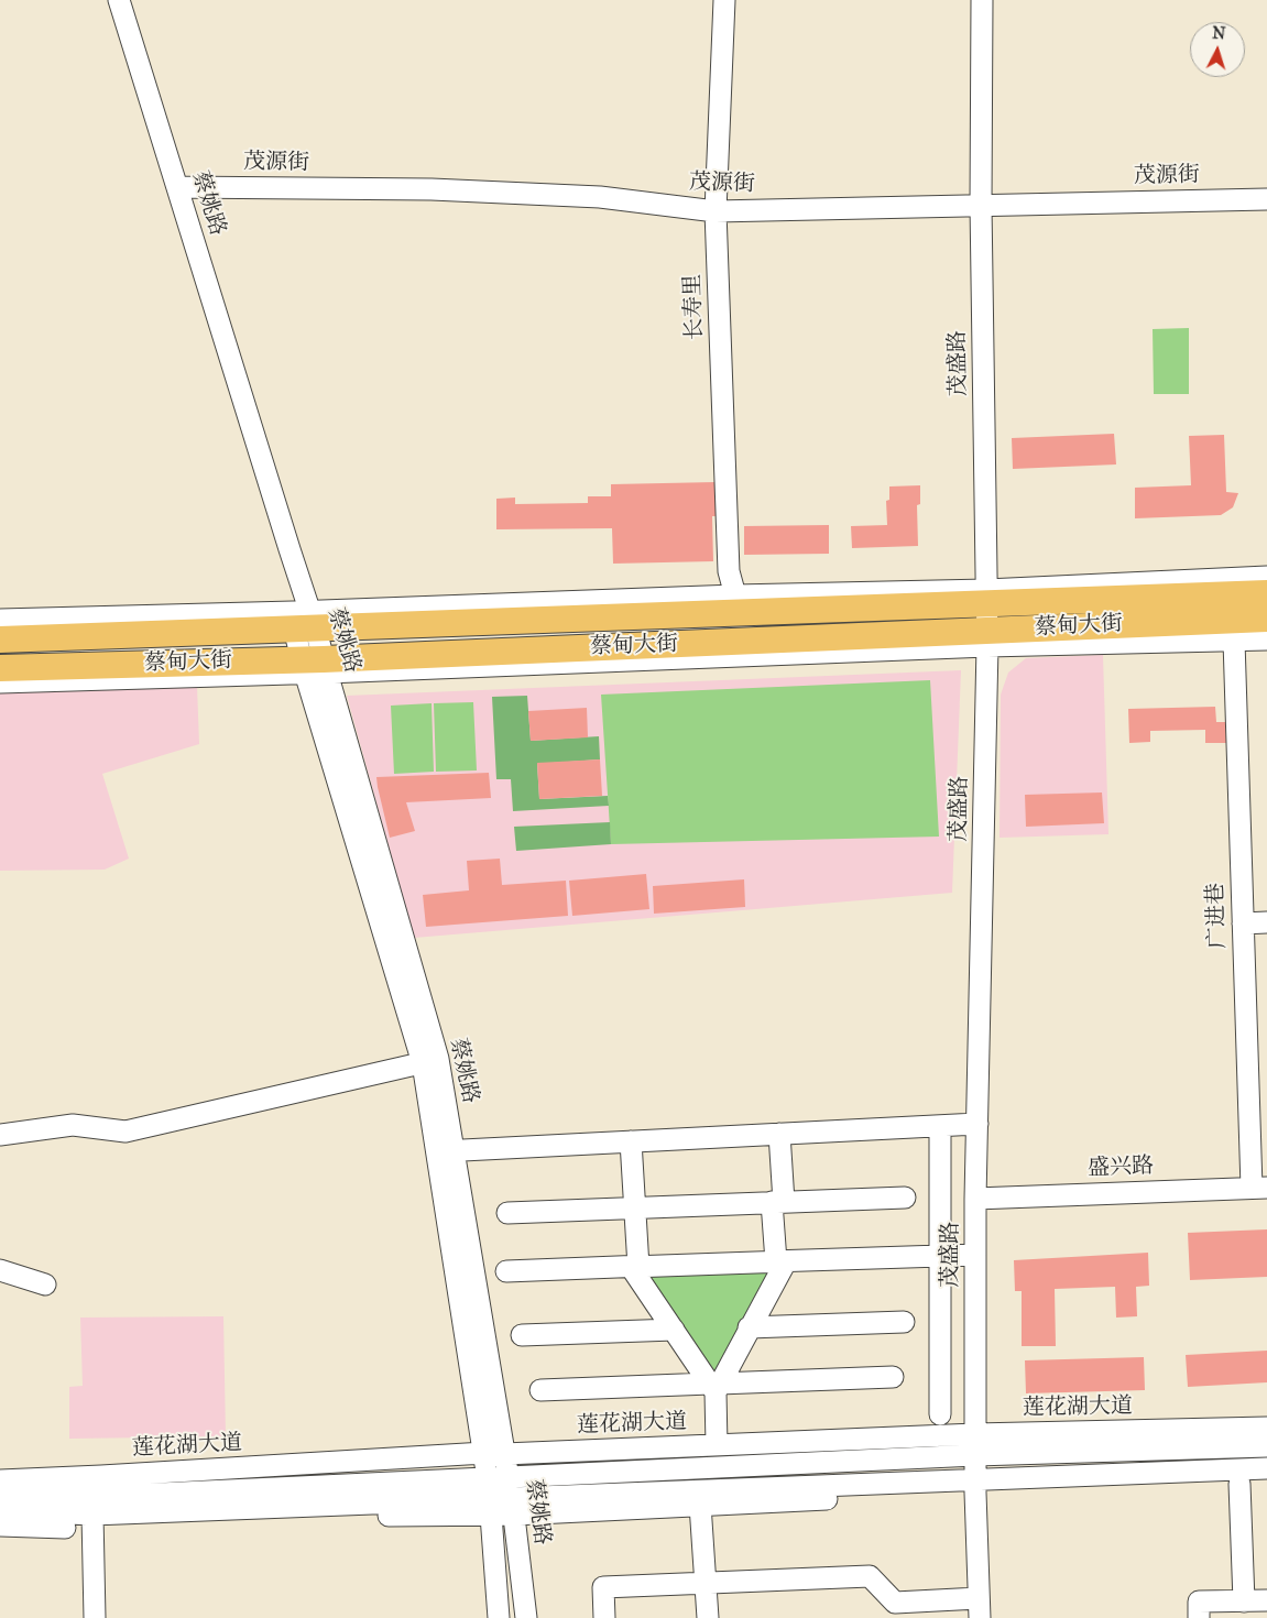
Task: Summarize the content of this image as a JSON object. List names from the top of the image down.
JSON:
{
  "streets": {
    "main road": ["蔡甸大街"],
    "street": [
      "茂源街",
      "蔡姚路",
      "长寿里",
      "茂盛路",
      "广进巷",
      "盛兴路",
      "莲花湖大道"
    ]
  },
  "crossings": [
    ["茂源街", "蔡姚路"],
    ["茂源街", "长寿里"],
    ["茂源街", "茂盛路"],
    ["蔡姚路", "蔡甸大街"],
    ["蔡姚路", "莲花湖大道"],
    ["长寿里", "蔡甸大街"],
    ["茂盛路", "蔡甸大街"],
    ["茂盛路", "盛兴路"],
    ["茂盛路", "莲花湖大道"],
    ["广进巷", "盛兴路"]
  ],
  "north": "top"
}
